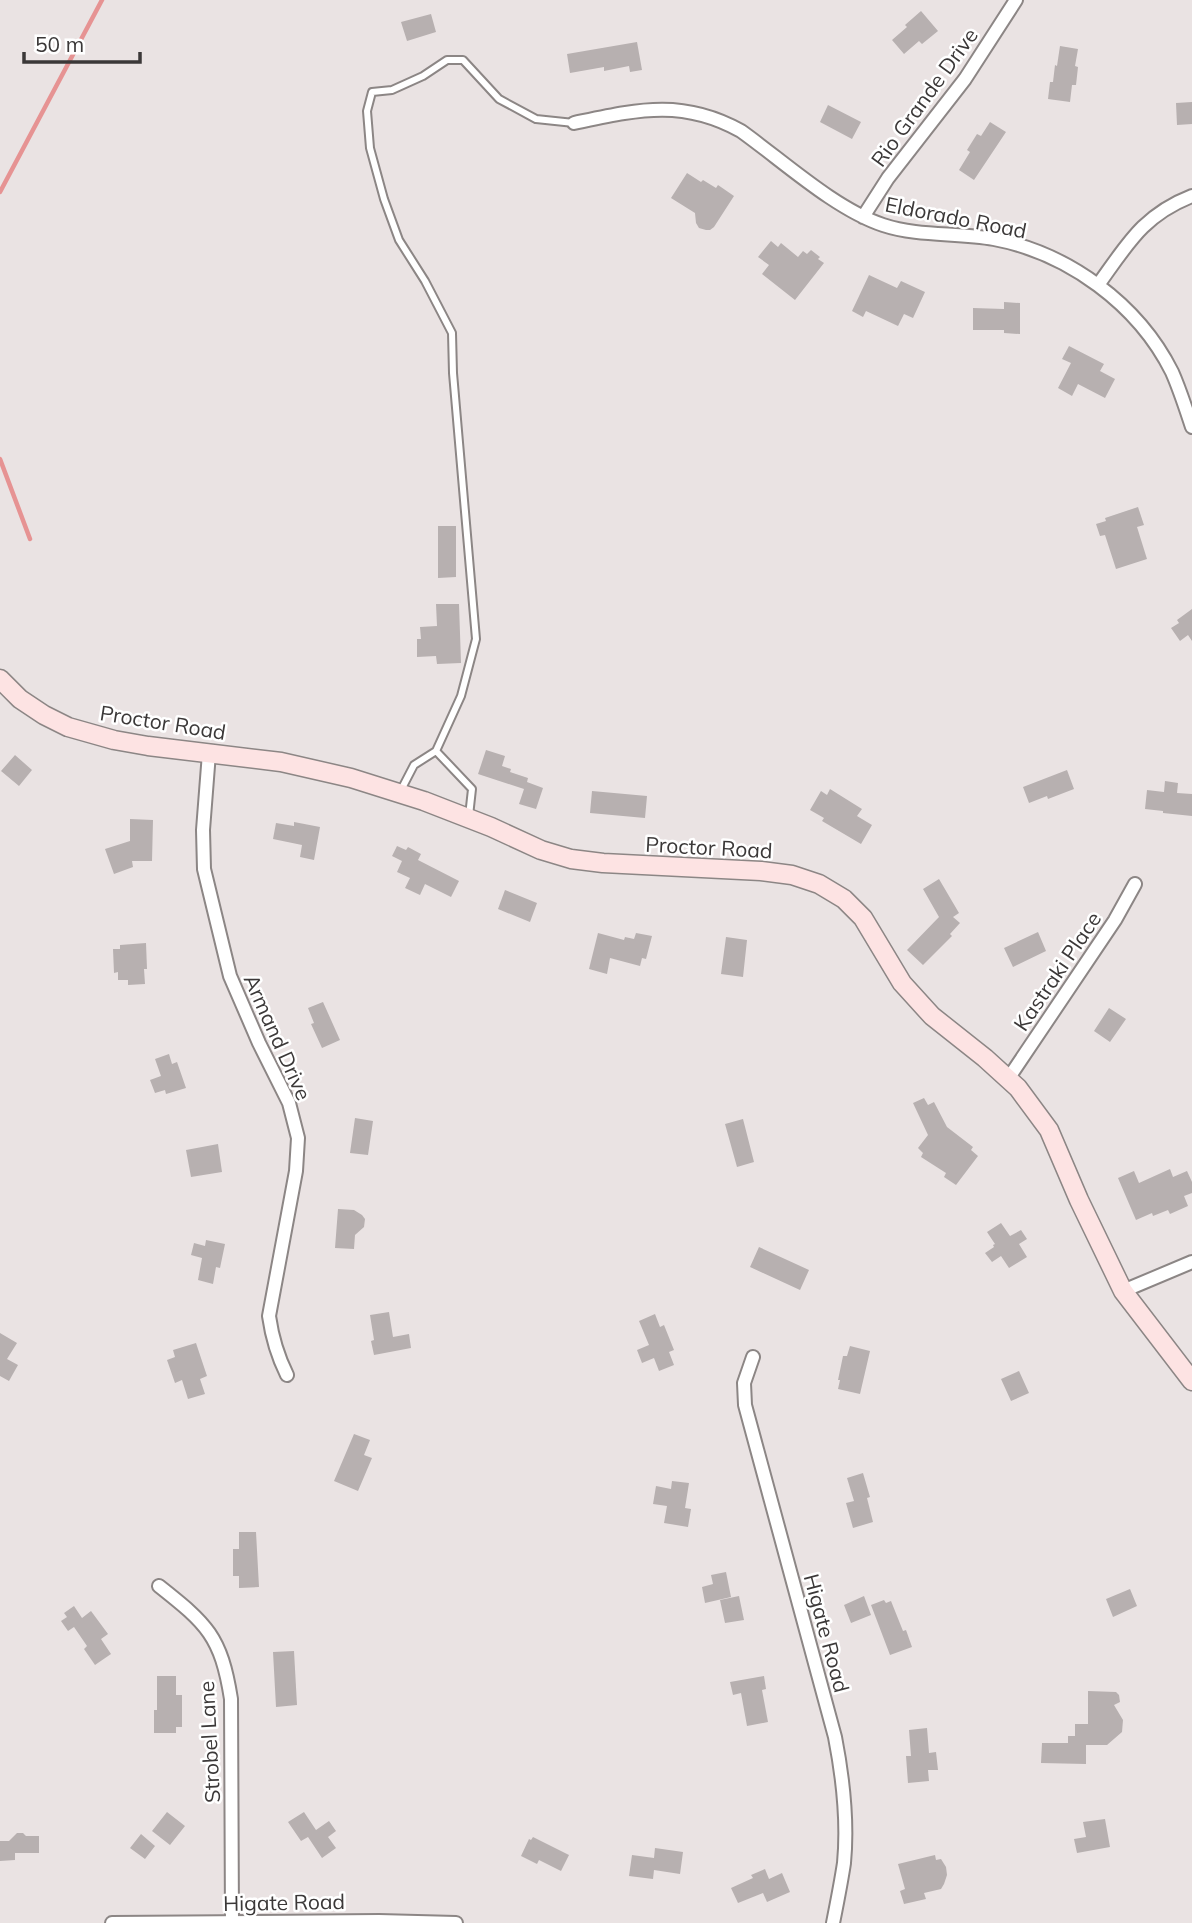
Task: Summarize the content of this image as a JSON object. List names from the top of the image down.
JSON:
{
  "streets": {
    "main road": ["Proctor Road"],
    "street": [
      "Rio Grande Drive",
      "Eldorado Road",
      "Kastraki Place",
      "Armand Drive",
      "Higate Road",
      "Strobel Lane"
    ]
  },
  "crossings": [
    ["Rio Grande Drive", "Eldorado Road"],
    ["Proctor Road", "Kastraki Place"],
    ["Proctor Road", "Armand Drive"],
    ["Higate Road", "Strobel Lane"]
  ],
  "scale_bar": "50 m"
}
